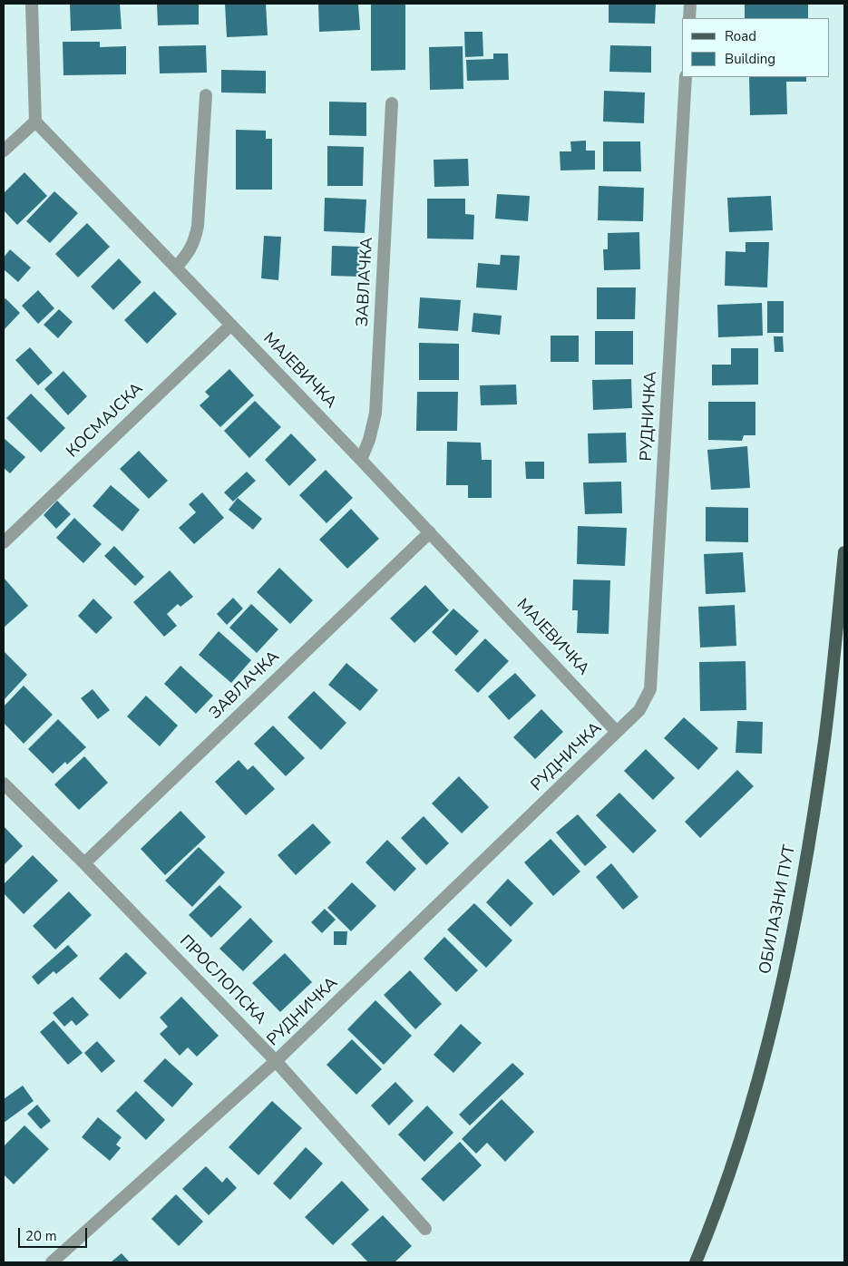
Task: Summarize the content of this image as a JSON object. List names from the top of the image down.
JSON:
{
  "streets": {
    "main road": ["ОБИЛАЗНИ ПУТ"],
    "street": [
      "ЗАВЛАЧКА",
      "МАЈЕВИЧКА",
      "РУДНИЧКА",
      "КОСМАЈСКА",
      "ПРОСЛОПСКА"
    ]
  },
  "crossings": [
    ["ЗАВЛАЧКА", "МАЈЕВИЧКА"],
    ["ЗАВЛАЧКА", "ПРОСЛОПСКА"],
    ["МАЈЕВИЧКА", "РУДНИЧКА"],
    ["МАЈЕВИЧКА", "КОСМАЈСКА"],
    ["РУДНИЧКА", "ПРОСЛОПСКА"]
  ],
  "legend": ["Road", "Building"],
  "scale_bar": "20 m"
}
